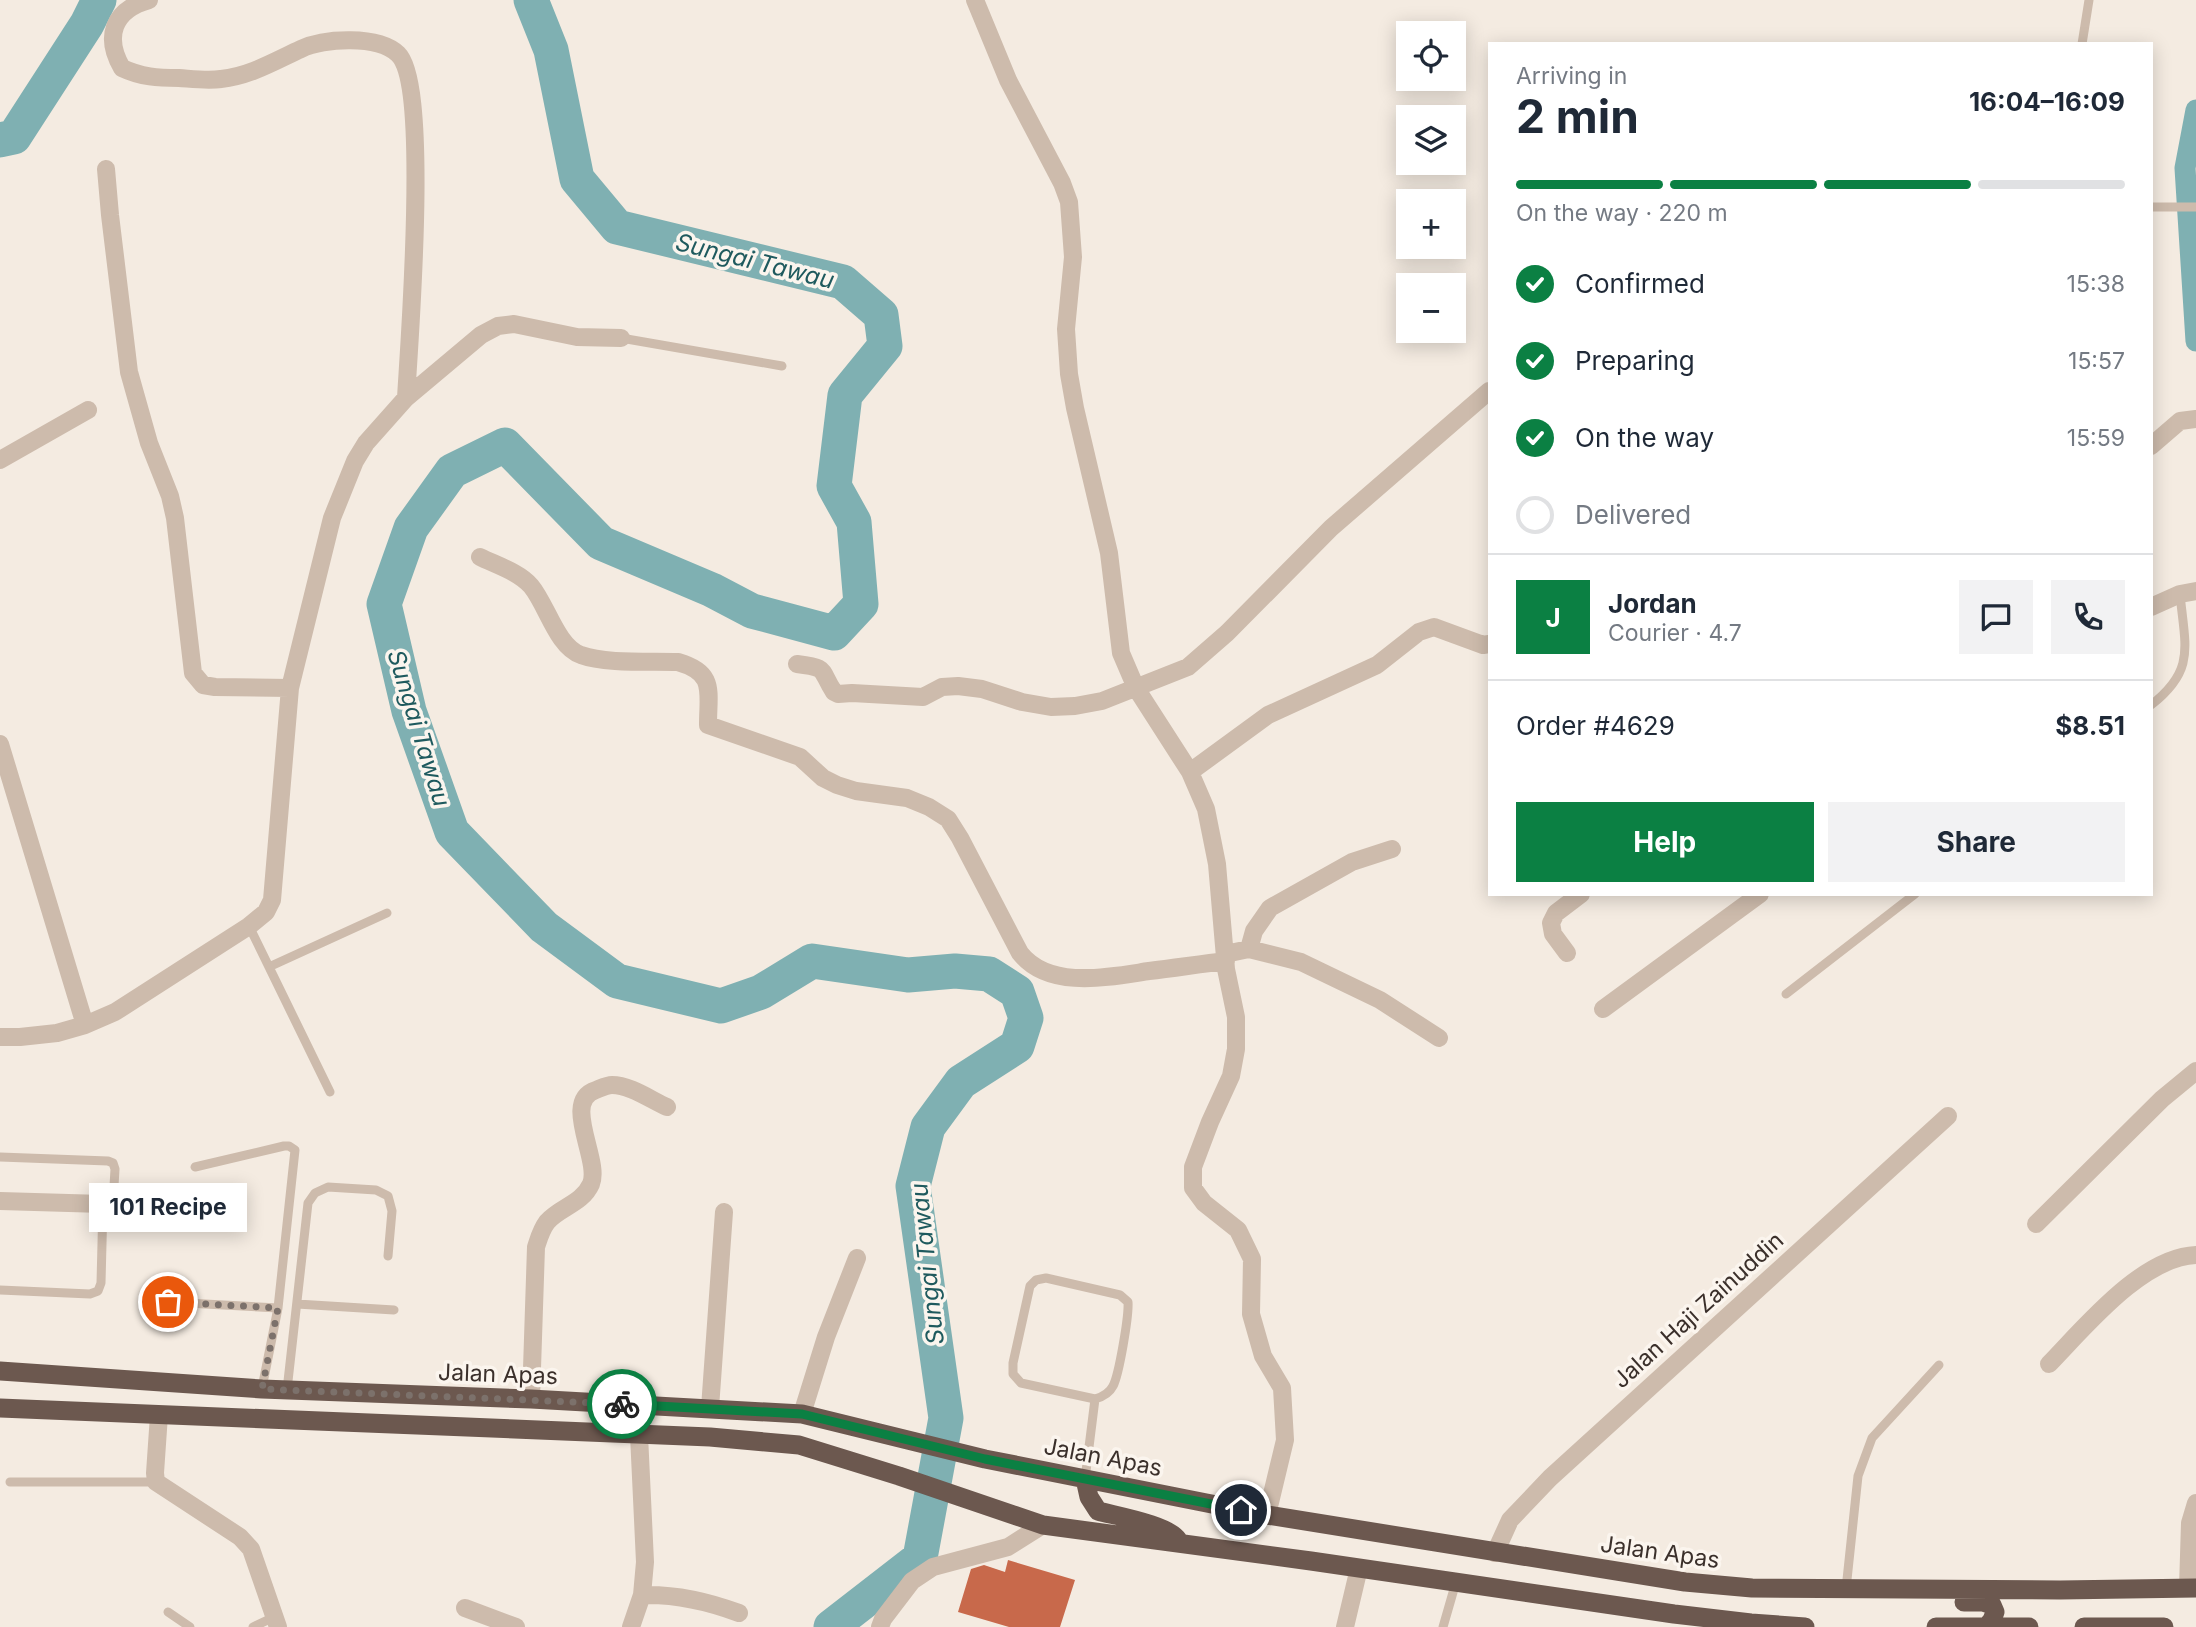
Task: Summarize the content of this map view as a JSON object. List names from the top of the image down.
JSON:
{
  "streets": {
    "highway": ["Jalan Apas"],
    "street": ["Jalan Haji Zainuddin"]
  },
  "crossings": [
    ["Jalan Haji Zainuddin", "Jalan Apas"]
  ],
  "water": ["Sungai Tawau"],
  "places": ["101 Recipe"],
  "page": {
    "map_buttons": ["+", "−"],
    "heading": ["2 min", "Arriving in", "16:04–16:09"],
    "panel": [
      "Jordan",
      "Courier · 4.7",
      "Order #4629",
      "$8.51"
    ],
    "bar": "On the way · 220 m",
    "list": [
      ["Confirmed", "15:38"],
      ["Preparing", "15:57"],
      ["On the way", "15:59"],
      "Delivered"
    ],
    "round": "J",
    "buttons": ["Help", "Share"],
    "bubble": "101 Recipe"
  }
}
